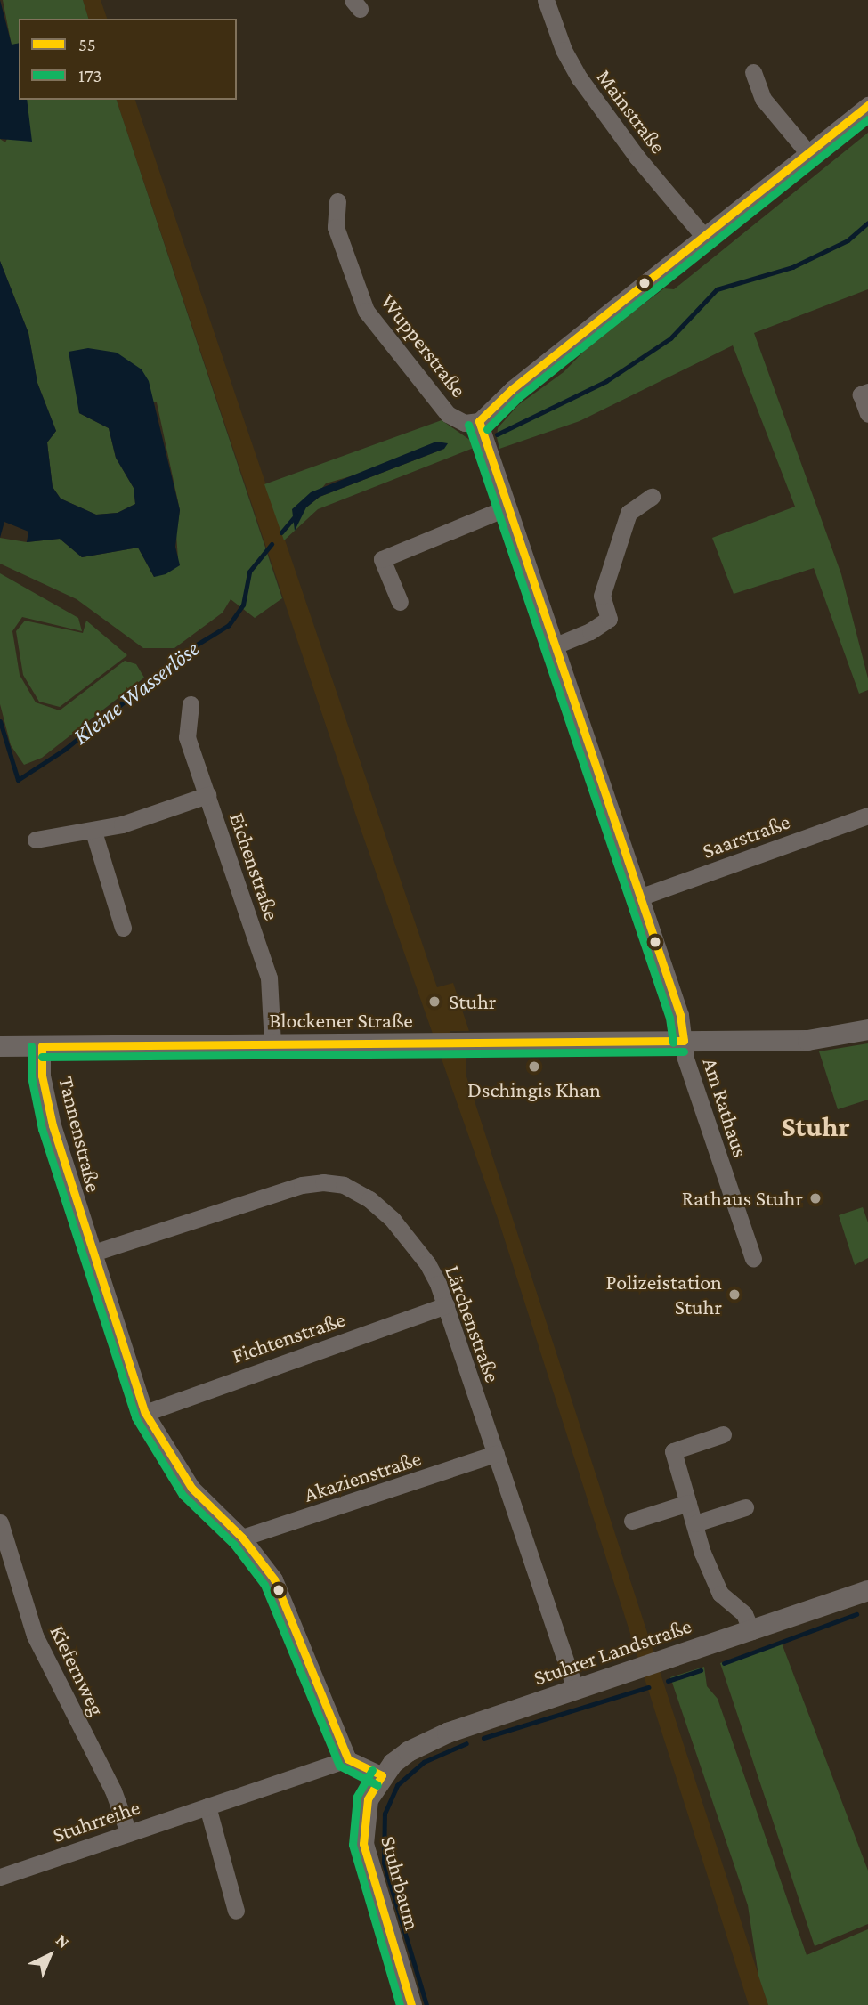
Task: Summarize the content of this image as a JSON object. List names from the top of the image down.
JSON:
{
  "streets": {
    "street": [
      "Mainstraße",
      "Wupperstraße",
      "Saarstraße",
      "Eichenstraße",
      "Blockener Straße",
      "Am Rathaus",
      "Tannenstraße",
      "Lärchenstraße",
      "Fichtenstraße",
      "Akazienstraße",
      "Stuhrer Landstraße",
      "Kiefernweg",
      "Stuhrreihe",
      "Stuhrbaum"
    ]
  },
  "crossings": [
    ["Wupperstraße", "Am Rathaus"],
    ["Saarstraße", "Am Rathaus"],
    ["Eichenstraße", "Blockener Straße"],
    ["Blockener Straße", "Am Rathaus"],
    ["Blockener Straße", "Tannenstraße"],
    ["Tannenstraße", "Lärchenstraße"],
    ["Tannenstraße", "Fichtenstraße"],
    ["Tannenstraße", "Akazienstraße"],
    ["Tannenstraße", "Stuhrreihe"],
    ["Lärchenstraße", "Fichtenstraße"],
    ["Lärchenstraße", "Akazienstraße"],
    ["Lärchenstraße", "Stuhrer Landstraße"],
    ["Stuhrer Landstraße", "Stuhrbaum"],
    ["Kiefernweg", "Stuhrreihe"]
  ],
  "districts": ["Stuhr"],
  "water": ["Kleine Wasserlöse"],
  "places": [
    "Stuhr",
    "Dschingis Khan",
    "Rathaus Stuhr",
    "Polizeistation Stuhr"
  ],
  "lines": ["transit line 55", "transit line 173"],
  "legend": ["55", "173"],
  "north": "top right"
}
